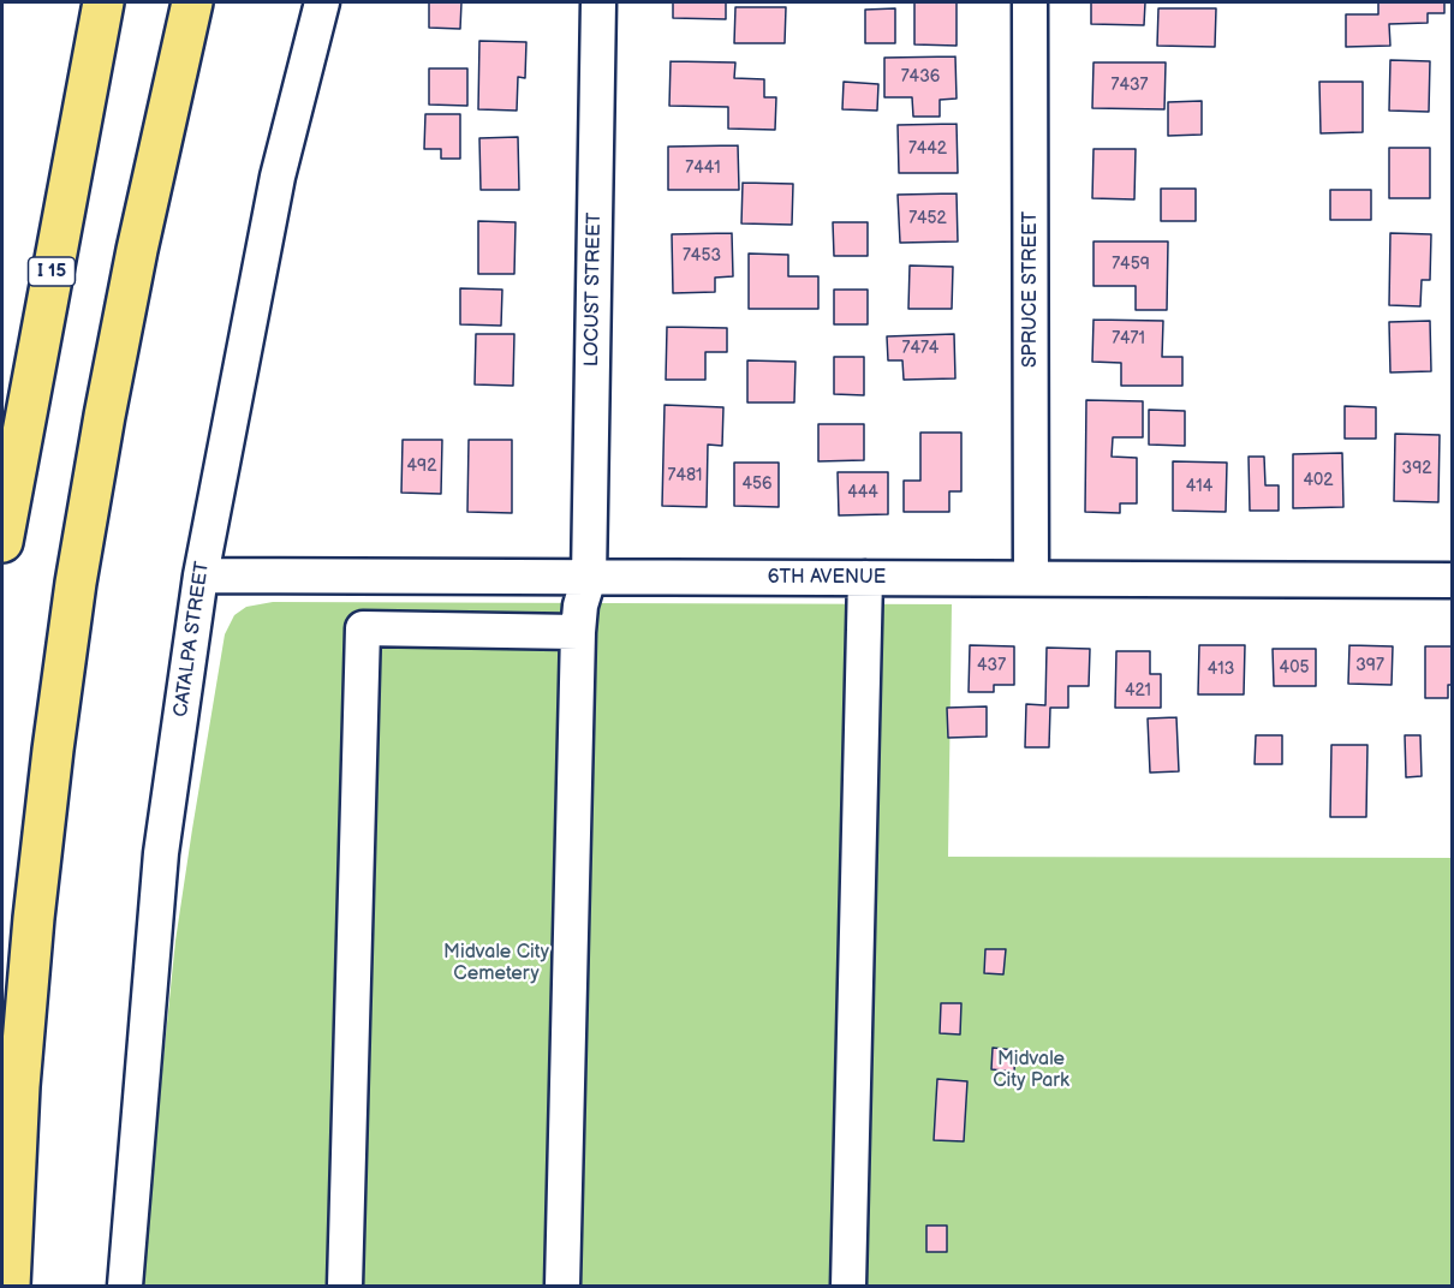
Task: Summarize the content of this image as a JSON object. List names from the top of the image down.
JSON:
{
  "streets": {
    "highway": ["I 15"],
    "street": [
      "LOCUST STREET",
      "SPRUCE STREET",
      "6TH AVENUE",
      "CATALPA STREET"
    ]
  },
  "crossings": [
    ["LOCUST STREET", "6TH AVENUE"],
    ["SPRUCE STREET", "6TH AVENUE"],
    ["6TH AVENUE", "CATALPA STREET"]
  ],
  "parks": ["Midvale City Cemetery", "Midvale City Park"],
  "house_numbers": [
    "7436",
    "7437",
    "7442",
    "7441",
    "7452",
    "7453",
    "7459",
    "7471",
    "7474",
    "492",
    "392",
    "7481",
    "402",
    "456",
    "414",
    "444",
    "437",
    "397",
    "405",
    "413",
    "421"
  ]
}
